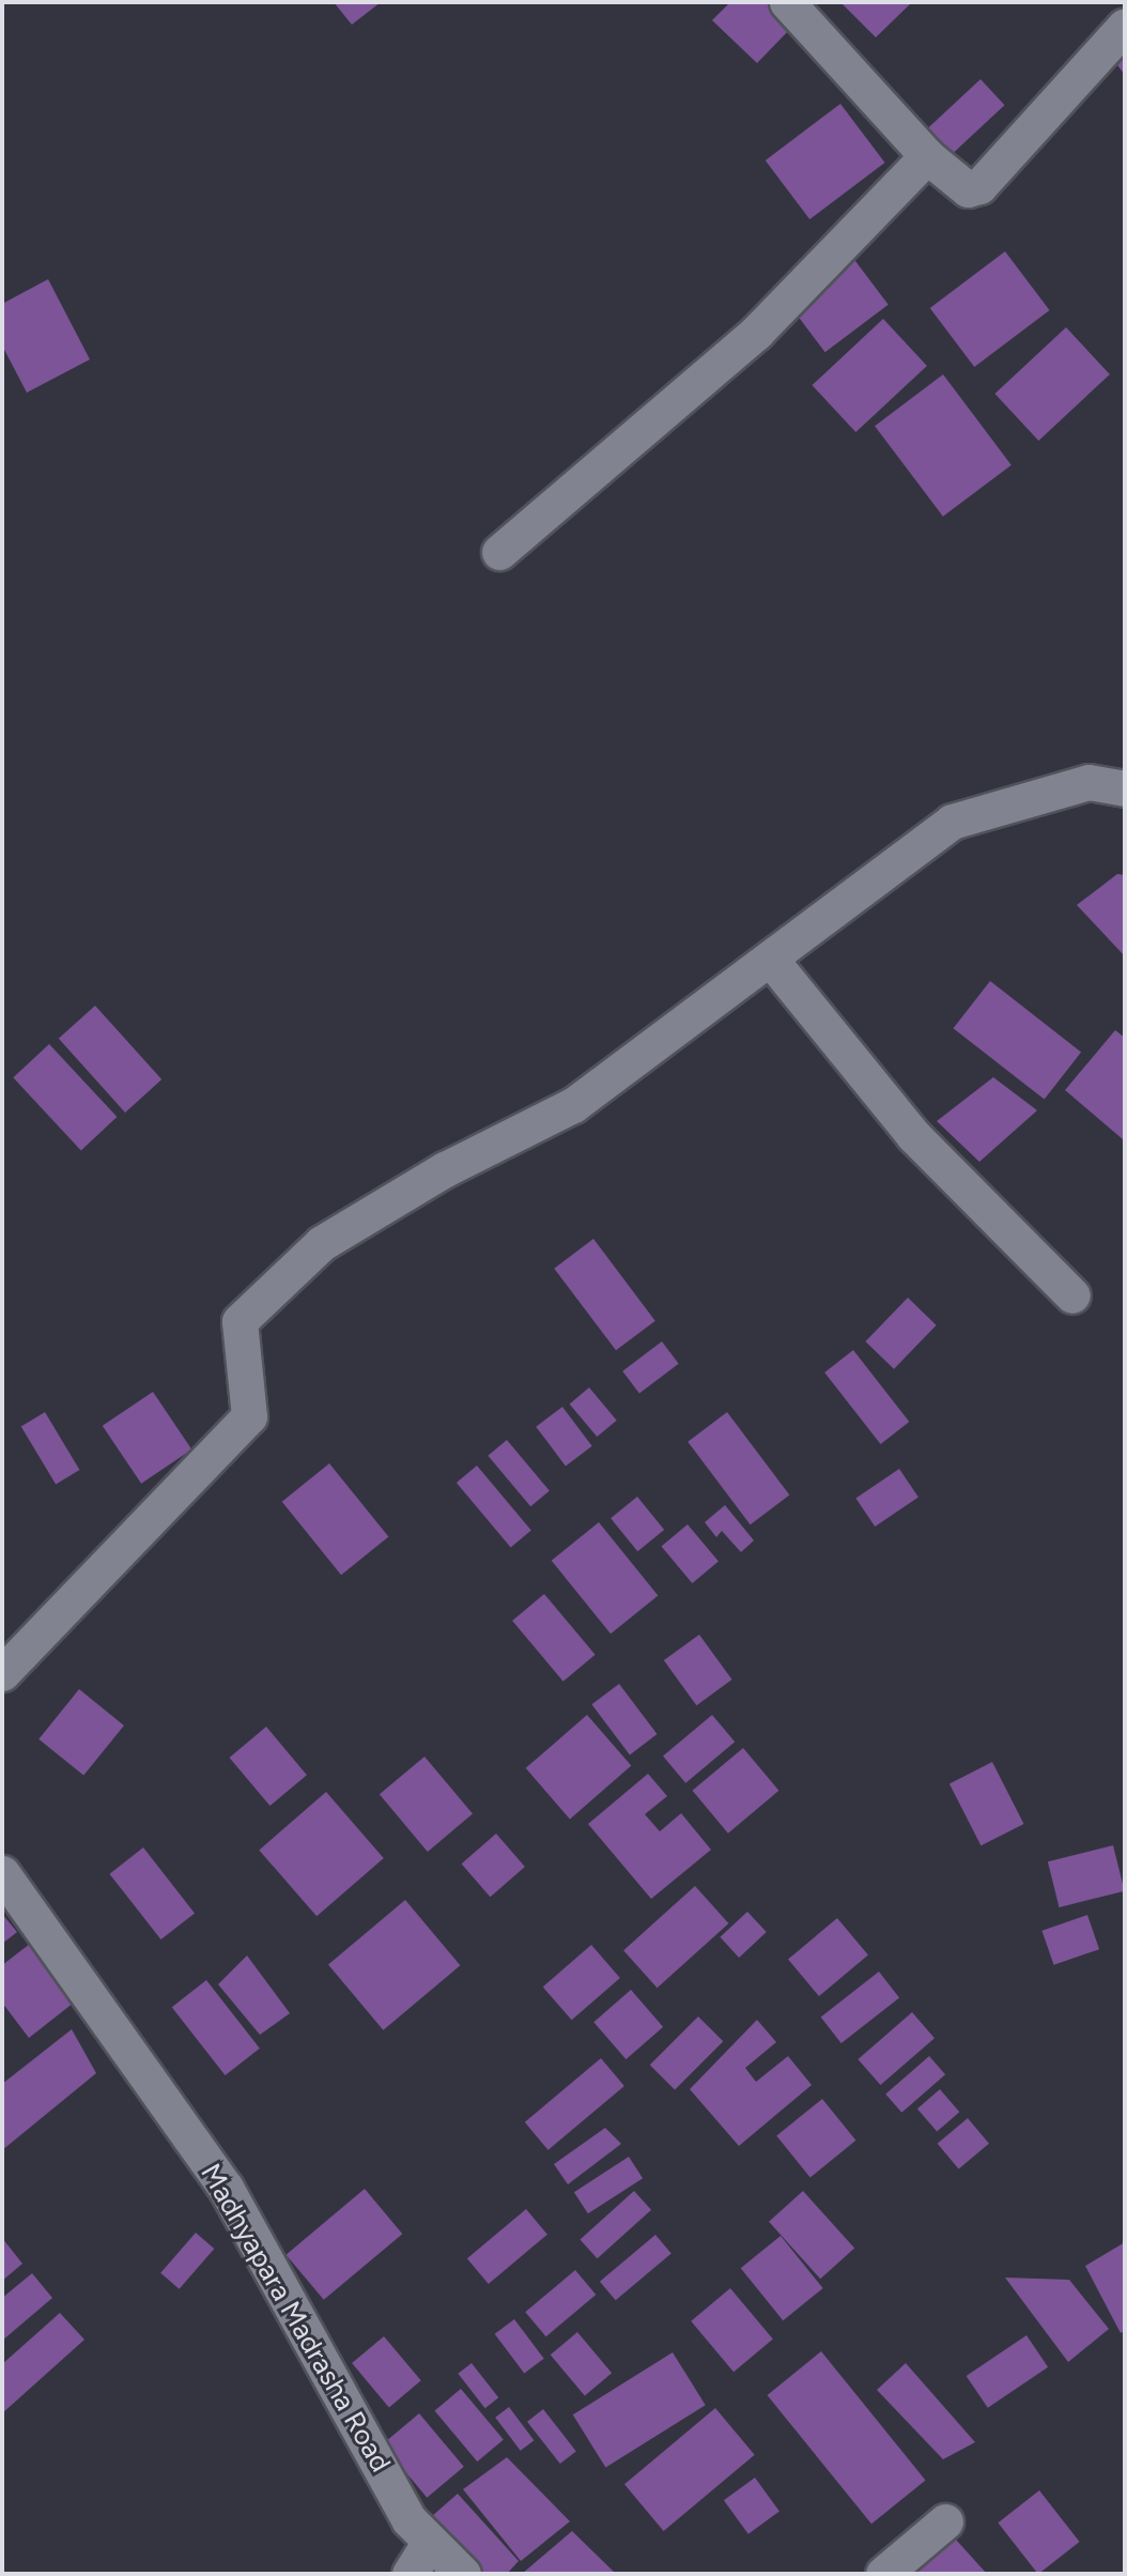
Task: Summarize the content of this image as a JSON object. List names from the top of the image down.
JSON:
{
  "streets": {
    "street": ["Madhyapara Madrasha Road"]
  }
}
